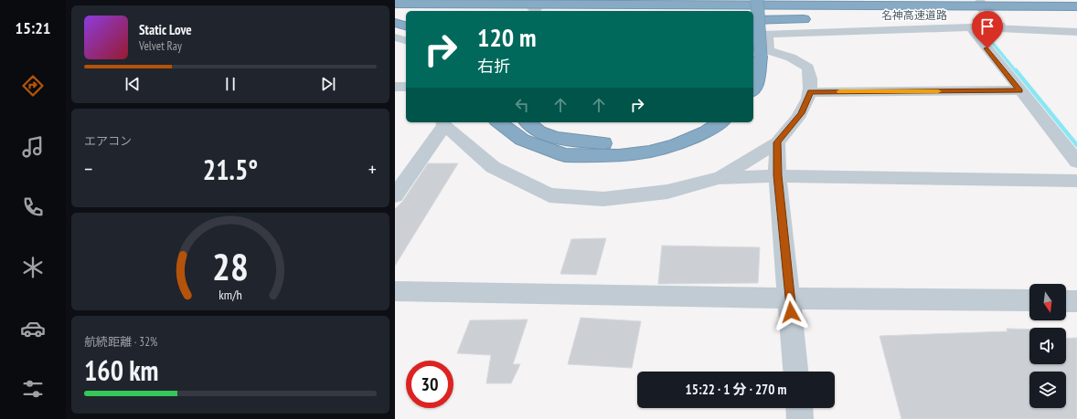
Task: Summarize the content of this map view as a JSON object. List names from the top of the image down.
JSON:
{
  "streets": {
    "highway": ["名神高速道路"]
  },
  "north": "bottom",
  "page": {
    "tabs": "15:21",
    "turn": ["120 m", "右折"],
    "song": ["Static Love", "Velvet Ray"],
    "tile": [
      "エアコン",
      ["航続距離 · 32%", "160 km"]
    ],
    "heat": ["−", "21.5°", "+"],
    "limit": "30",
    "trip": "15:22 · 1 分 · 270 m",
    "gauge": ["28", "km/h"]
  }
}
